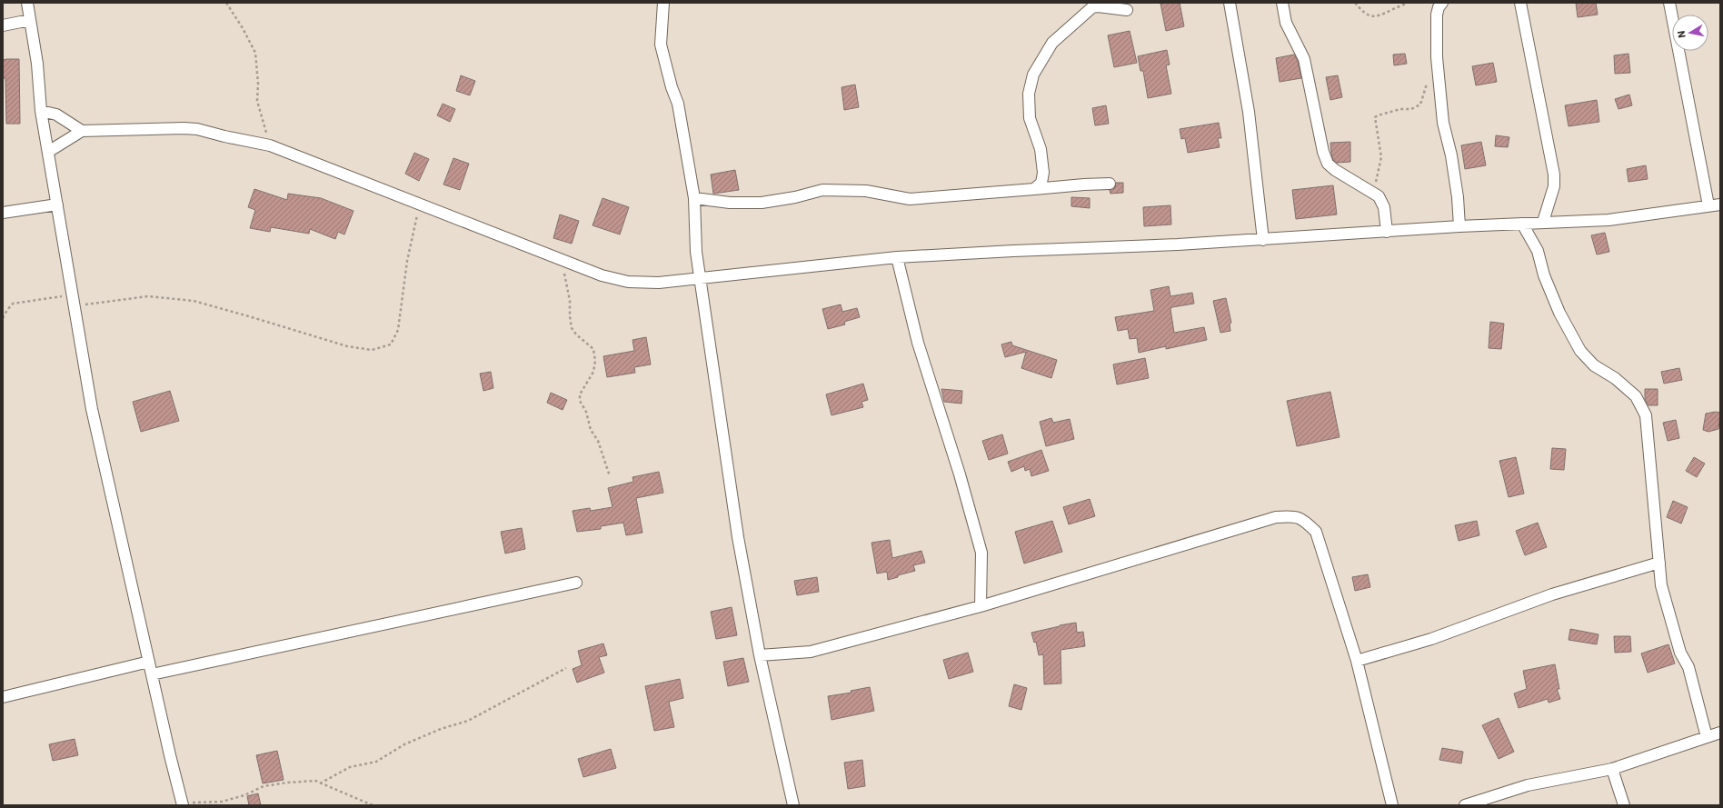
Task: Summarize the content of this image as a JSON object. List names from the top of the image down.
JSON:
{
  "north": "left"
}
